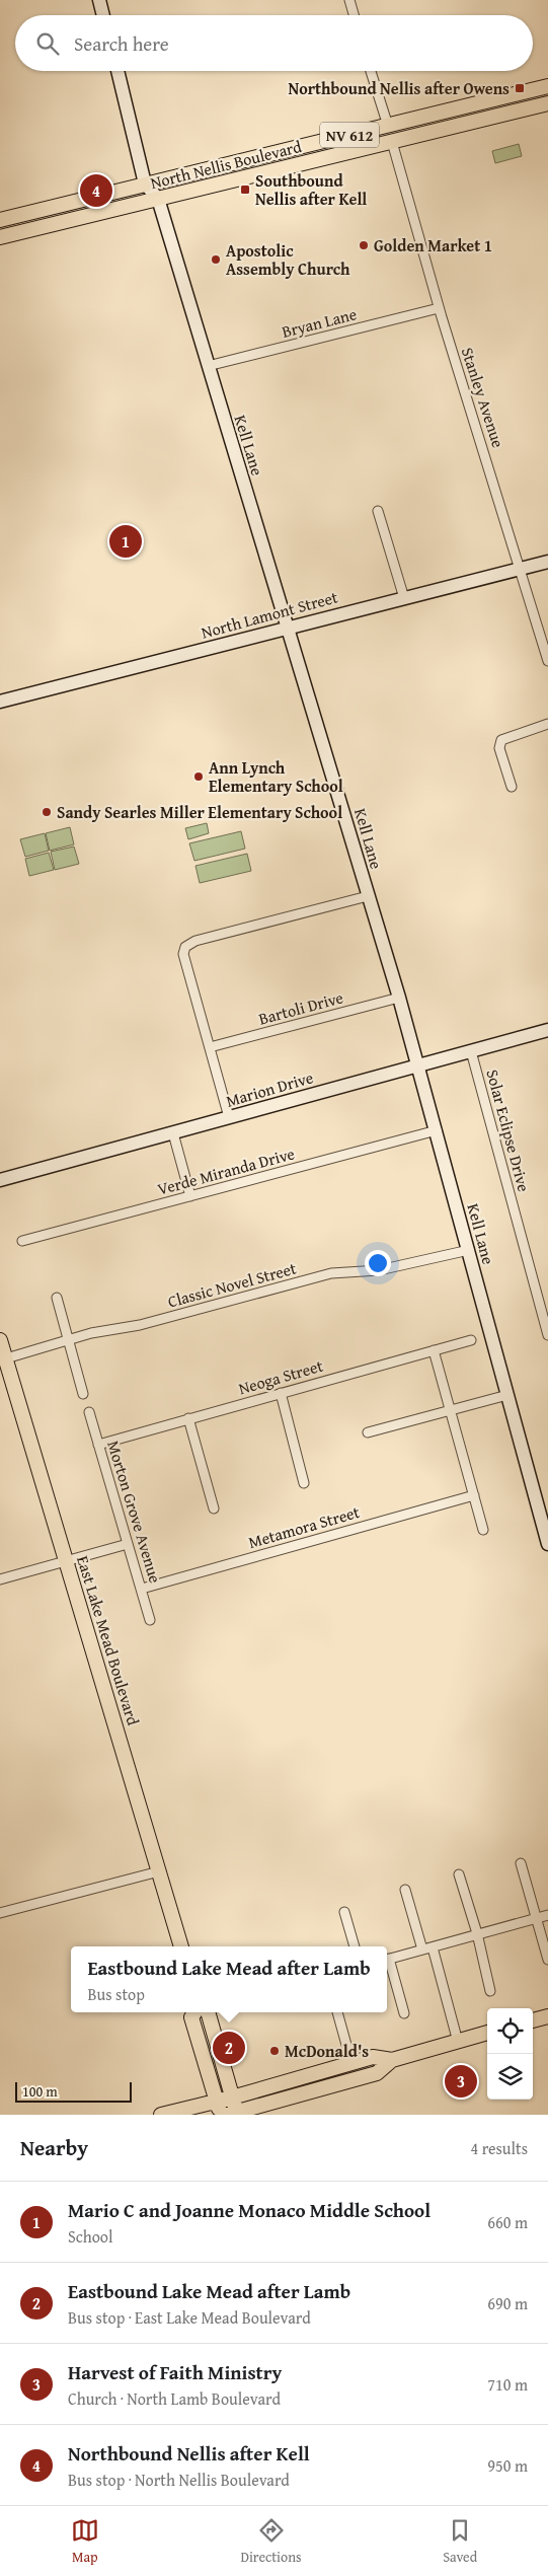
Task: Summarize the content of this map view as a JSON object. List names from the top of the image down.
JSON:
{
  "streets": {
    "main road": ["NV 612", "North Nellis Boulevard", "East Lake Mead Boulevard"],
    "street": [
      "Bryan Lane",
      "Stanley Avenue",
      "Kell Lane",
      "North Lamont Street",
      "Bartoli Drive",
      "Marion Drive",
      "Solar Eclipse Drive",
      "Verde Miranda Drive",
      "Classic Novel Street",
      "Neoga Street",
      "Morton Grove Avenue",
      "Metamora Street"
    ]
  },
  "crossings": [
    ["North Nellis Boulevard", "Stanley Avenue"],
    ["North Nellis Boulevard", "Kell Lane"],
    ["Bryan Lane", "Stanley Avenue"],
    ["Bryan Lane", "Kell Lane"],
    ["Stanley Avenue", "North Lamont Street"],
    ["Kell Lane", "North Lamont Street"],
    ["Kell Lane", "Bartoli Drive"],
    ["Kell Lane", "Marion Drive"],
    ["Kell Lane", "Verde Miranda Drive"],
    ["Kell Lane", "Classic Novel Street"],
    ["Marion Drive", "Solar Eclipse Drive"],
    ["Classic Novel Street", "East Lake Mead Boulevard"],
    ["Neoga Street", "Morton Grove Avenue"],
    ["Morton Grove Avenue", "Metamora Street"]
  ],
  "places": {
    "transit": ["Northbound Nellis after Owens", "Southbound Nellis after Kell"],
    "other": [
      "Golden Market 1",
      "Apostolic Assembly Church",
      "Ann Lynch Elementary School",
      "Sandy Searles Miller Elementary School",
      "McDonald's"
    ]
  },
  "scale_bar": "100 m",
  "page": {
    "search": "Search here",
    "pins": [
      "4",
      "1",
      "2",
      "3"
    ],
    "popup": ["Eastbound Lake Mead after Lamb", "Bus stop"],
    "scale": "100 m",
    "heading": ["Nearby", "4 results"],
    "list": [
      {
        "mark": "1",
        "name": "Mario C and Joanne Monaco Middle School",
        "note": "School",
        "value": "660 m"
      },
      {
        "mark": "2",
        "name": "Eastbound Lake Mead after Lamb",
        "note": "Bus stop · East Lake Mead Boulevard",
        "value": "690 m"
      },
      {
        "mark": "3",
        "name": "Harvest of Faith Ministry",
        "note": "Church · North Lamb Boulevard",
        "value": "710 m"
      },
      {
        "mark": "4",
        "name": "Northbound Nellis after Kell",
        "note": "Bus stop · North Nellis Boulevard",
        "value": "950 m"
      }
    ],
    "nav": ["Map", "Directions", "Saved"]
  }
}
